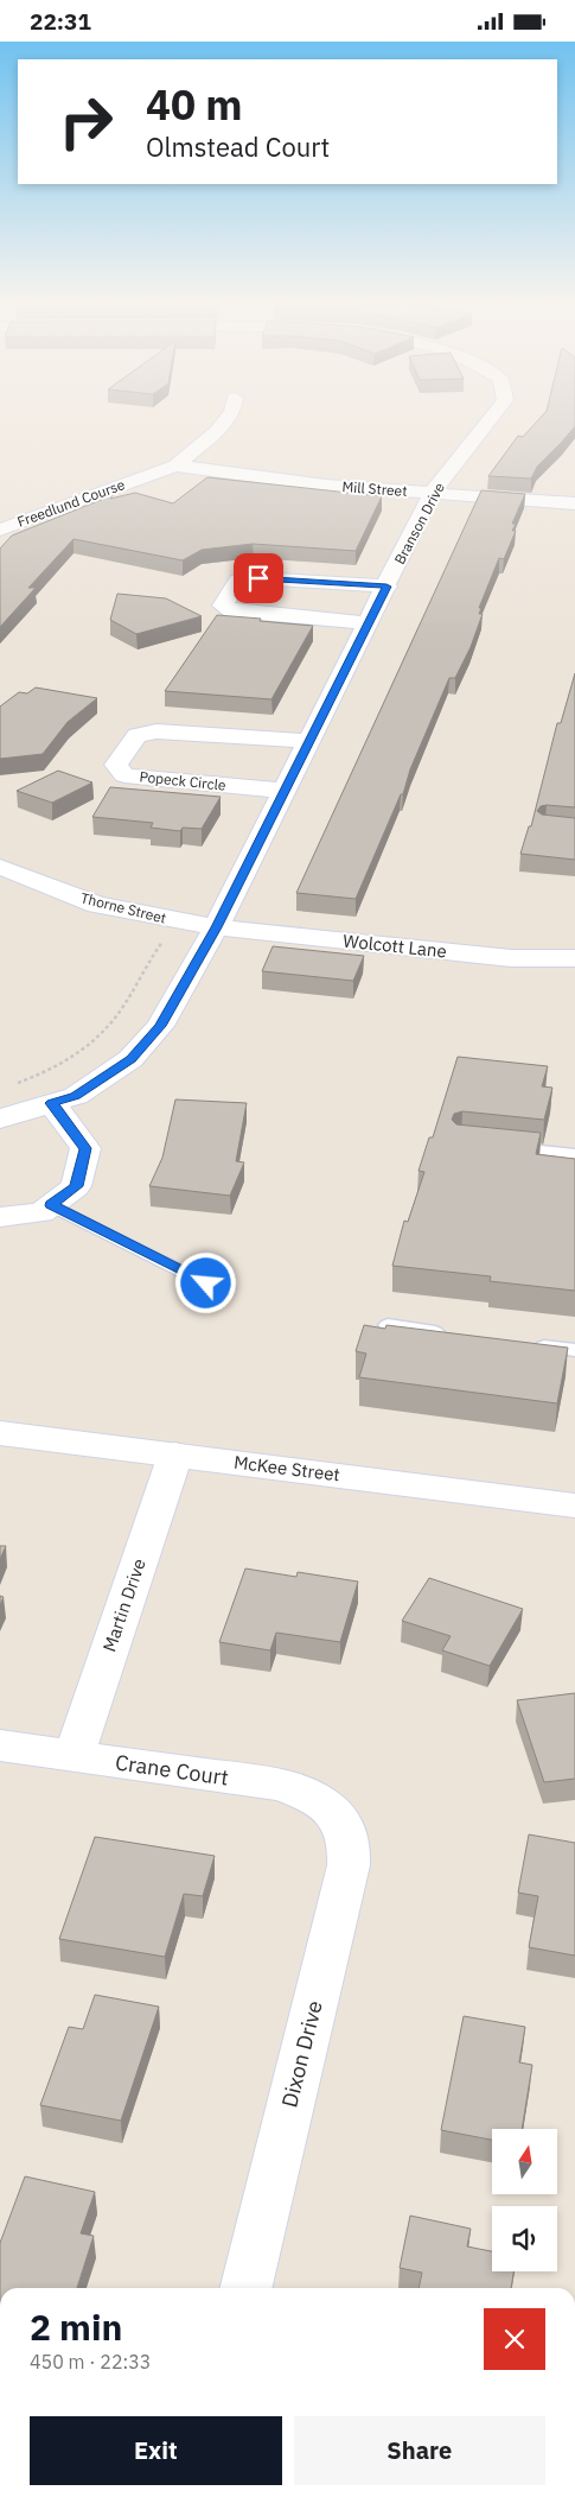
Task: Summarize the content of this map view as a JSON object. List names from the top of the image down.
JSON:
{
  "streets": {
    "street": [
      "Mill Street",
      "Freedlund Course",
      "Branson Drive",
      "Popeck Circle",
      "Thorne Street",
      "Wolcott Lane",
      "McKee Street",
      "Martin Drive",
      "Crane Court",
      "Dixon Drive"
    ]
  },
  "crossings": [
    ["Mill Street", "Freedlund Course"],
    ["Mill Street", "Branson Drive"],
    ["Branson Drive", "Popeck Circle"],
    ["Branson Drive", "Thorne Street"],
    ["Branson Drive", "Wolcott Lane"],
    ["Thorne Street", "Wolcott Lane"],
    ["McKee Street", "Martin Drive"],
    ["Martin Drive", "Crane Court"],
    ["Crane Court", "Dixon Drive"]
  ],
  "north": "top",
  "page": {
    "status": "22:31",
    "turn": ["40 m", "Olmstead Court"],
    "heading": ["2 min", "450 m · 22:33"],
    "buttons": ["Exit", "Share"]
  }
}
